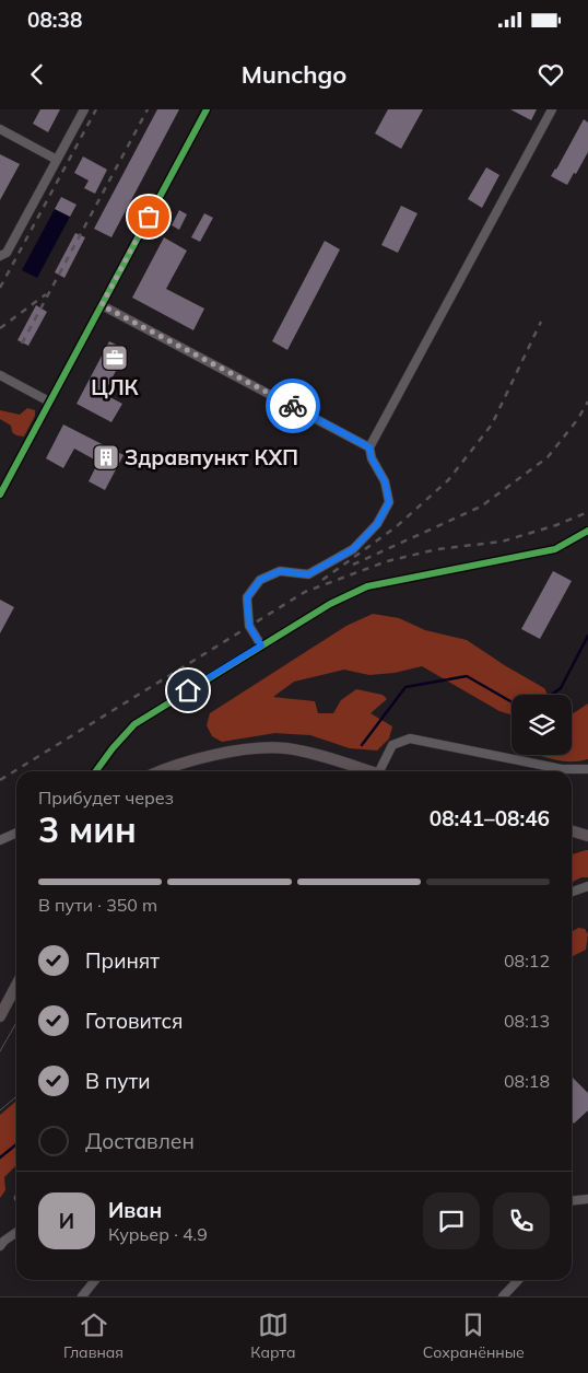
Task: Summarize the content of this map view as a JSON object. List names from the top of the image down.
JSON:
{
  "places": {
    "office": ["ЦЛК"],
    "building": ["Здравпункт КХП"]
  },
  "page": {
    "status": "08:38",
    "header": "Munchgo",
    "heading": ["3 мин", "Прибудет через", "08:41–08:46"],
    "panel": ["Иван", "Курьер · 4.9"],
    "bar": "В пути · 350 m",
    "list": [
      ["Принят", "08:12"],
      ["Готовится", "08:13"],
      ["В пути", "08:18"],
      "Доставлен"
    ],
    "round": "И",
    "tabs": ["Главная", "Карта", "Сохранённые"]
  }
}
